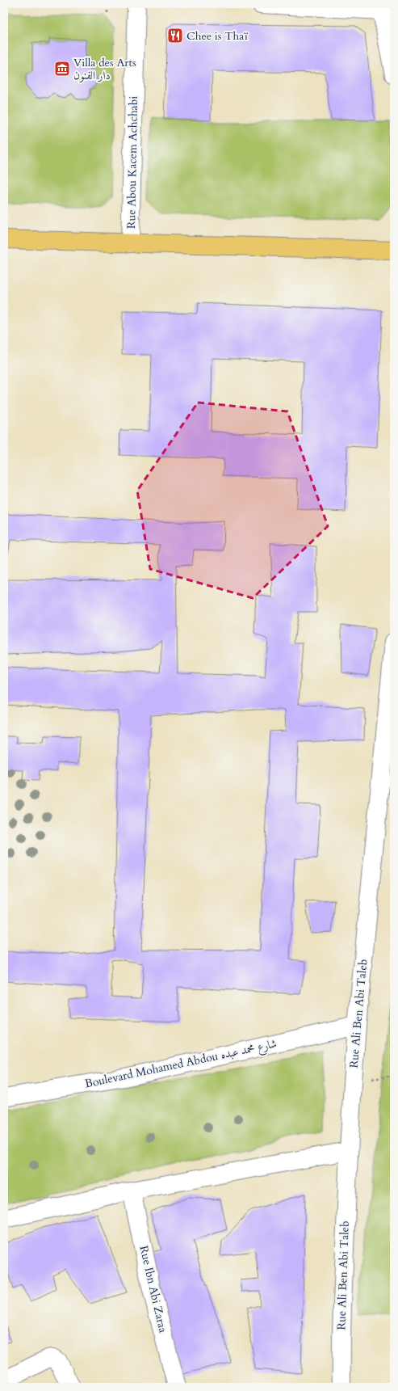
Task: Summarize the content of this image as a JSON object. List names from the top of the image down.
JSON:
{
  "streets": {
    "street": [
      "Rue Abou Kacem Achchabi",
      "Rue Ali Ben Abi Taleb",
      "Boulevard Mohamed Abdou شارع محمد عبده",
      "Rue Ibn Abi Zaraa"
    ]
  },
  "crossings": [
    ["Rue Ali Ben Abi Taleb", "Boulevard Mohamed Abdou شارع محمد عبده"]
  ],
  "places": {
    "restaurant": ["Chee is Thaï"],
    "museum": ["Villa des Arts دار الفنون"]
  }
}
